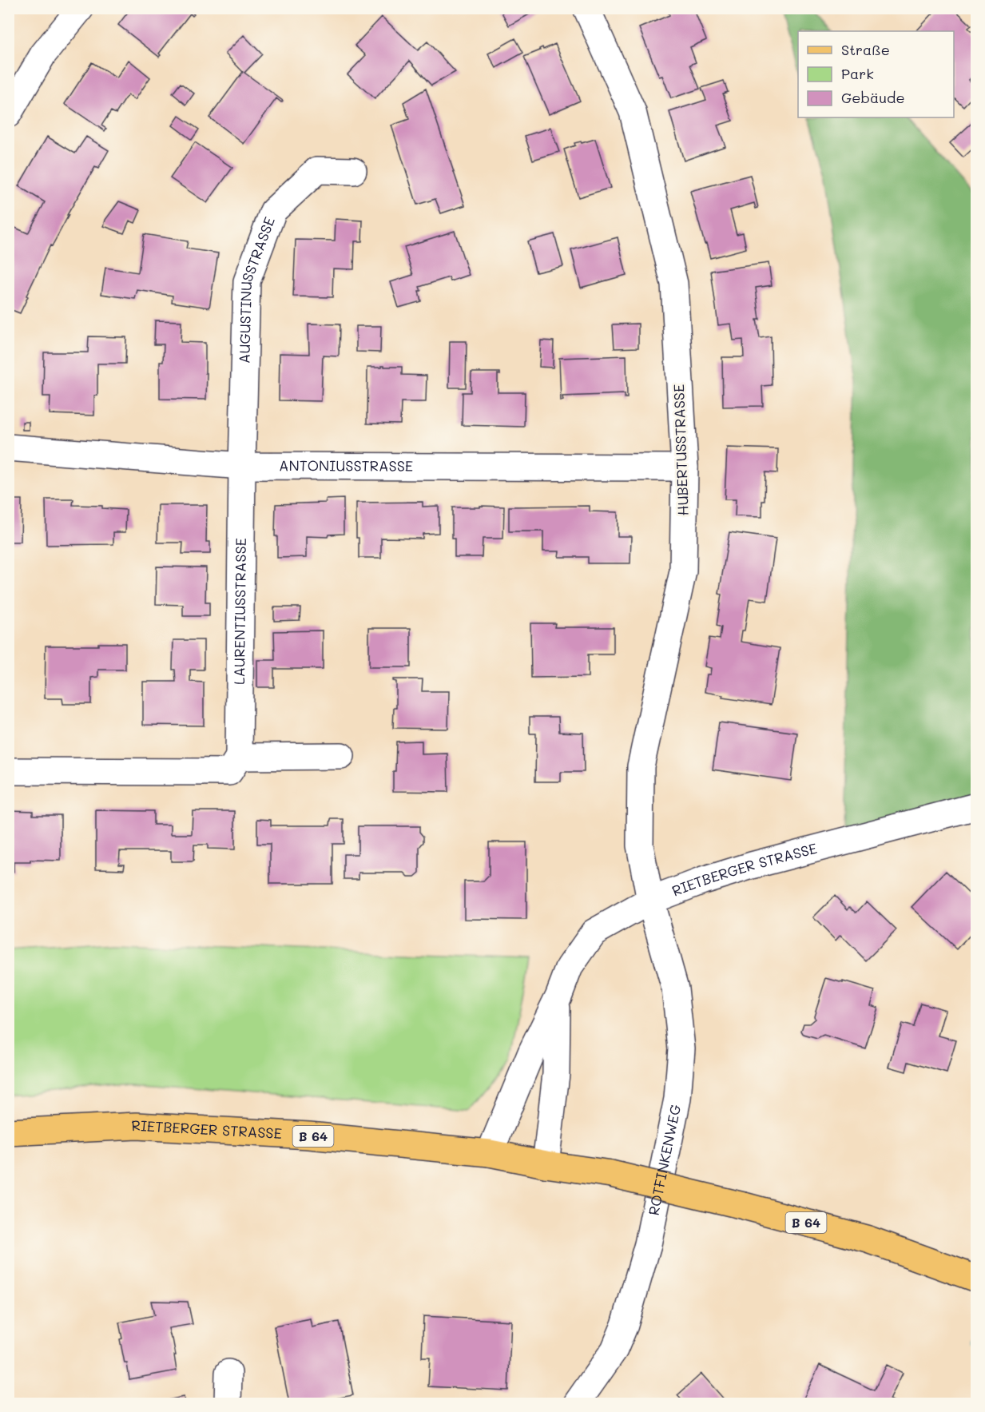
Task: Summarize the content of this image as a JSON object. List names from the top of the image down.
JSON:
{
  "streets": {
    "main road": ["RIETBERGER STRASSE", "B 64"],
    "street": [
      "AUGUSTINUSSTRASSE",
      "HUBERTUSSTRASSE",
      "ANTONIUSSTRASSE",
      "LAURENTIUSSTRASSE",
      "ROTFINKENWEG"
    ]
  },
  "crossings": [
    ["AUGUSTINUSSTRASSE", "ANTONIUSSTRASSE"],
    ["AUGUSTINUSSTRASSE", "LAURENTIUSSTRASSE"],
    ["HUBERTUSSTRASSE", "ANTONIUSSTRASSE"],
    ["HUBERTUSSTRASSE", "RIETBERGER STRASSE"],
    ["HUBERTUSSTRASSE", "ROTFINKENWEG"],
    ["ANTONIUSSTRASSE", "LAURENTIUSSTRASSE"],
    ["RIETBERGER STRASSE", "ROTFINKENWEG"]
  ],
  "legend": ["Straße", "Park", "Gebäude"]
}
